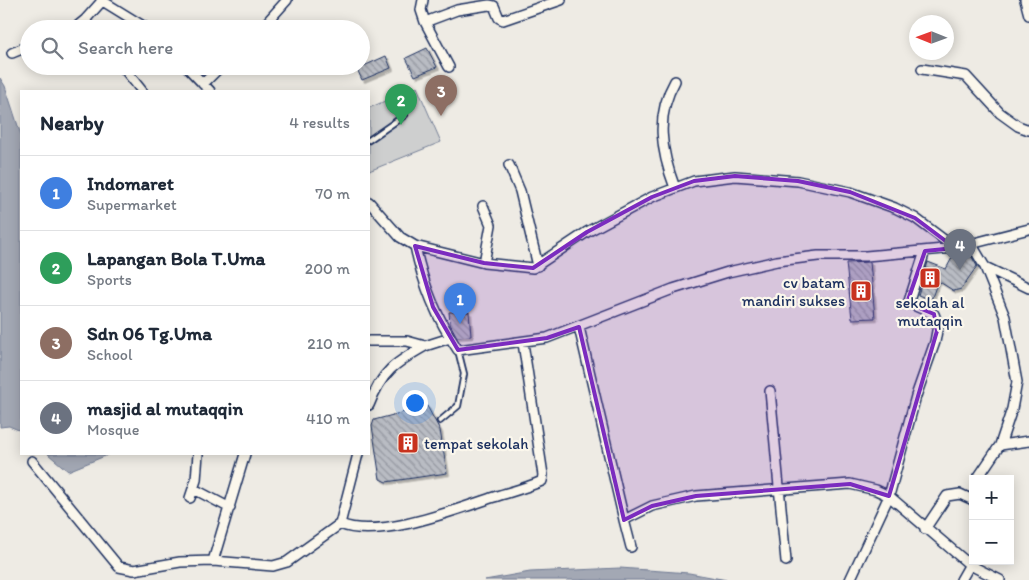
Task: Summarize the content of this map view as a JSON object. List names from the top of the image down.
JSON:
{
  "places": {
    "building": ["sekolah al mutaqqin", "cv batam mandiri sukses", "tempat sekolah"]
  },
  "north": "left",
  "page": {
    "search": "Search here",
    "pins": [
      "3",
      "2",
      "4",
      "1"
    ],
    "heading": ["Nearby", "4 results"],
    "list": [
      {
        "mark": "1",
        "name": "Indomaret",
        "note": "Supermarket",
        "value": "70 m"
      },
      {
        "mark": "2",
        "name": "Lapangan Bola T.Uma",
        "note": "Sports",
        "value": "200 m"
      },
      {
        "mark": "3",
        "name": "Sdn 06 Tg.Uma",
        "note": "School",
        "value": "210 m"
      },
      {
        "mark": "4",
        "name": "masjid al mutaqqin",
        "note": "Mosque",
        "value": "410 m"
      }
    ],
    "map_buttons": ["+", "−"]
  }
}
